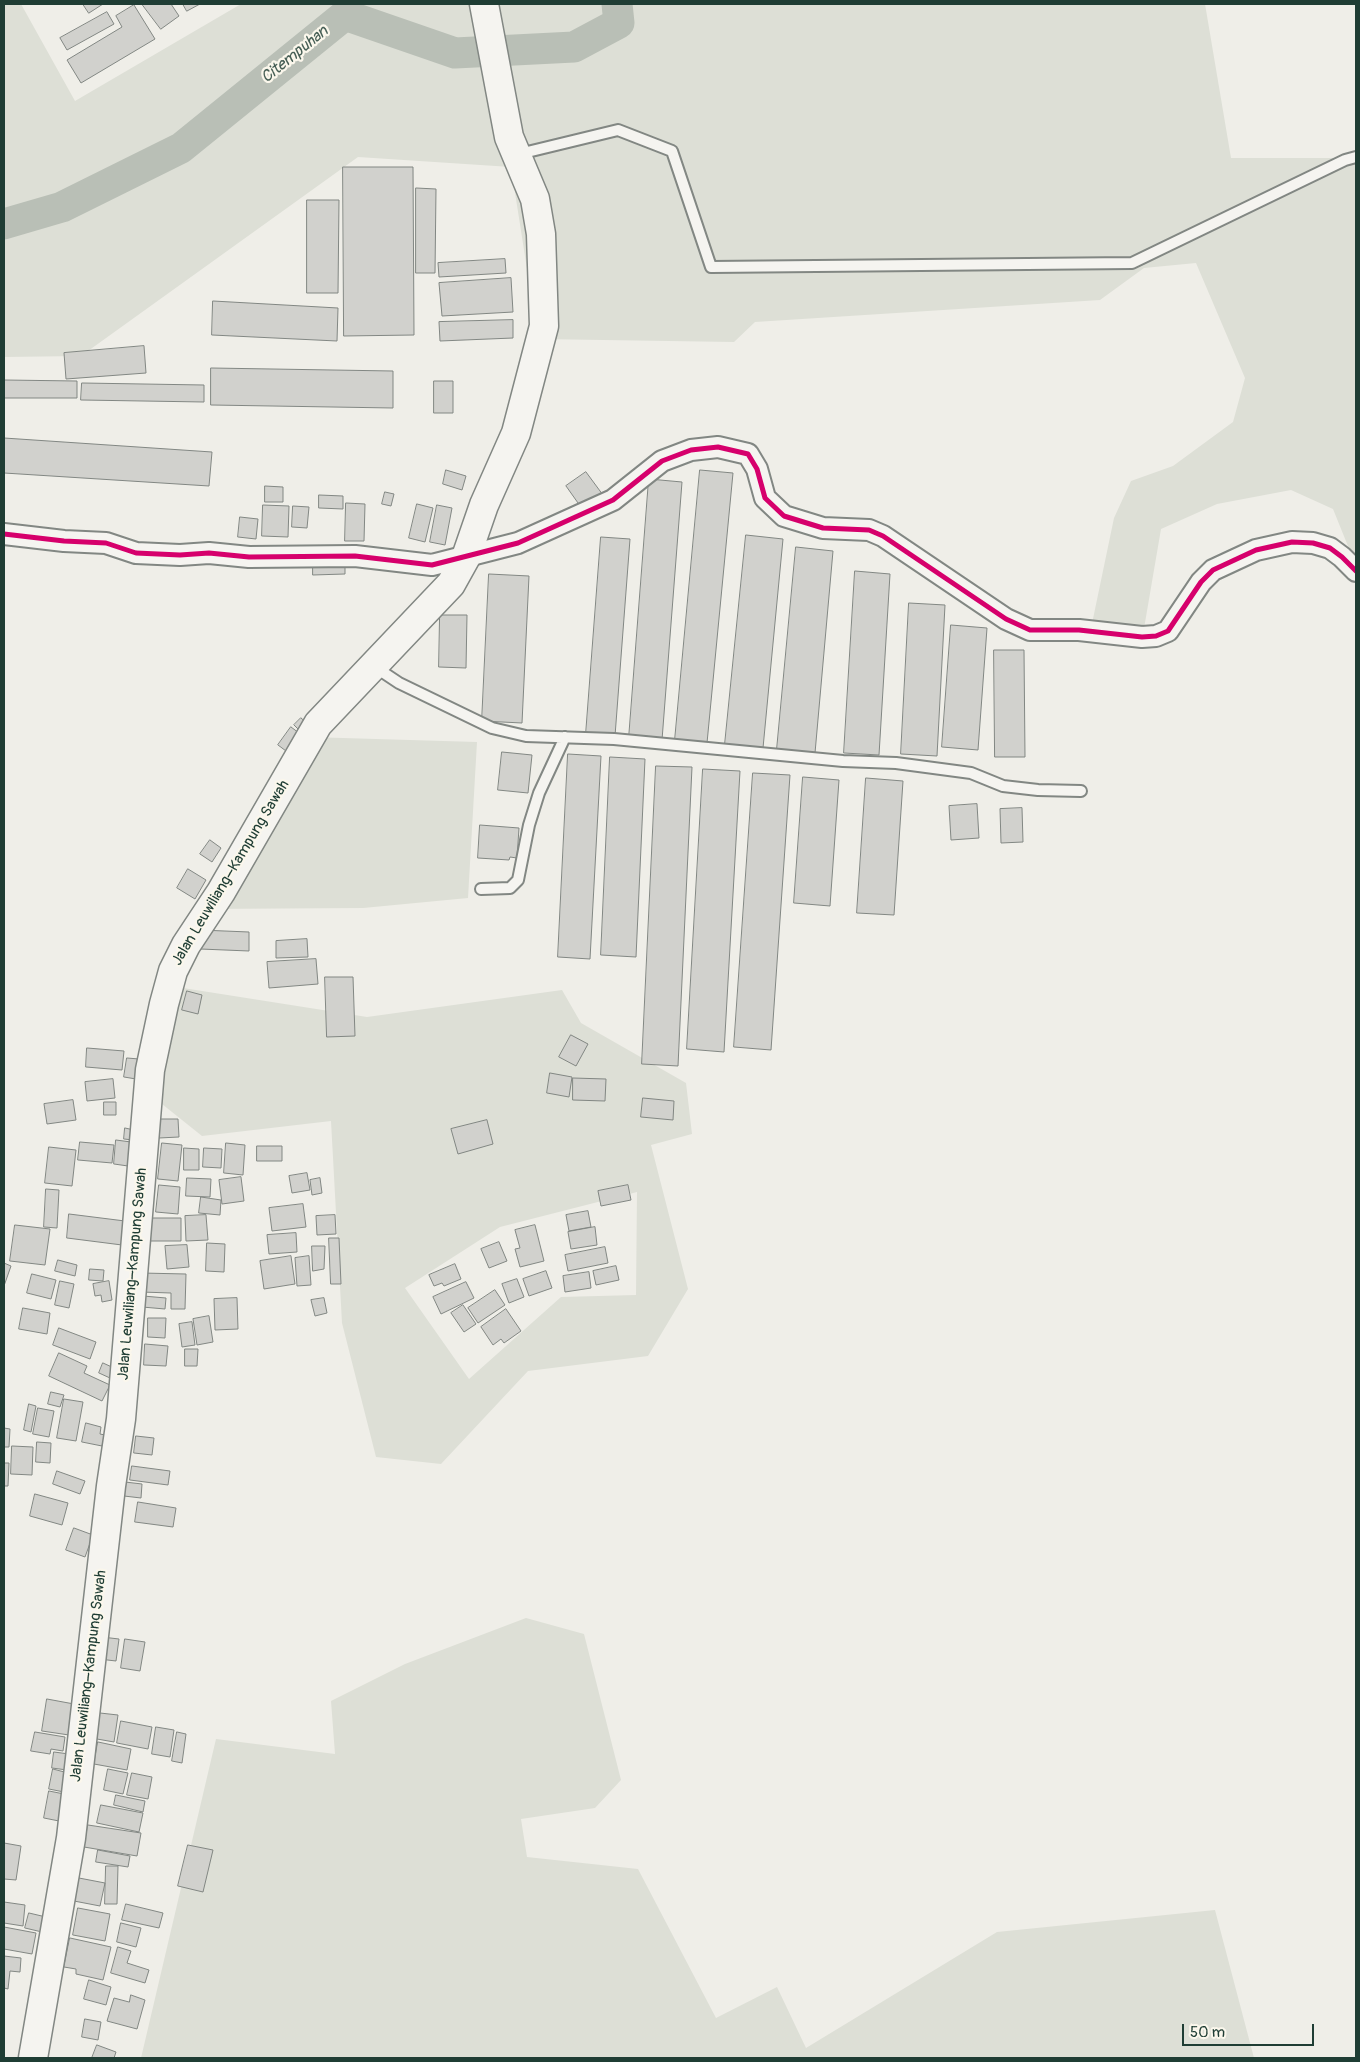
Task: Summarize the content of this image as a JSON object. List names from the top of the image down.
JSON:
{
  "streets": {
    "main road": ["Jalan Leuwiliang–Kampung Sawah"]
  },
  "water": ["Citempuhan"],
  "scale_bar": "50 m"
}
